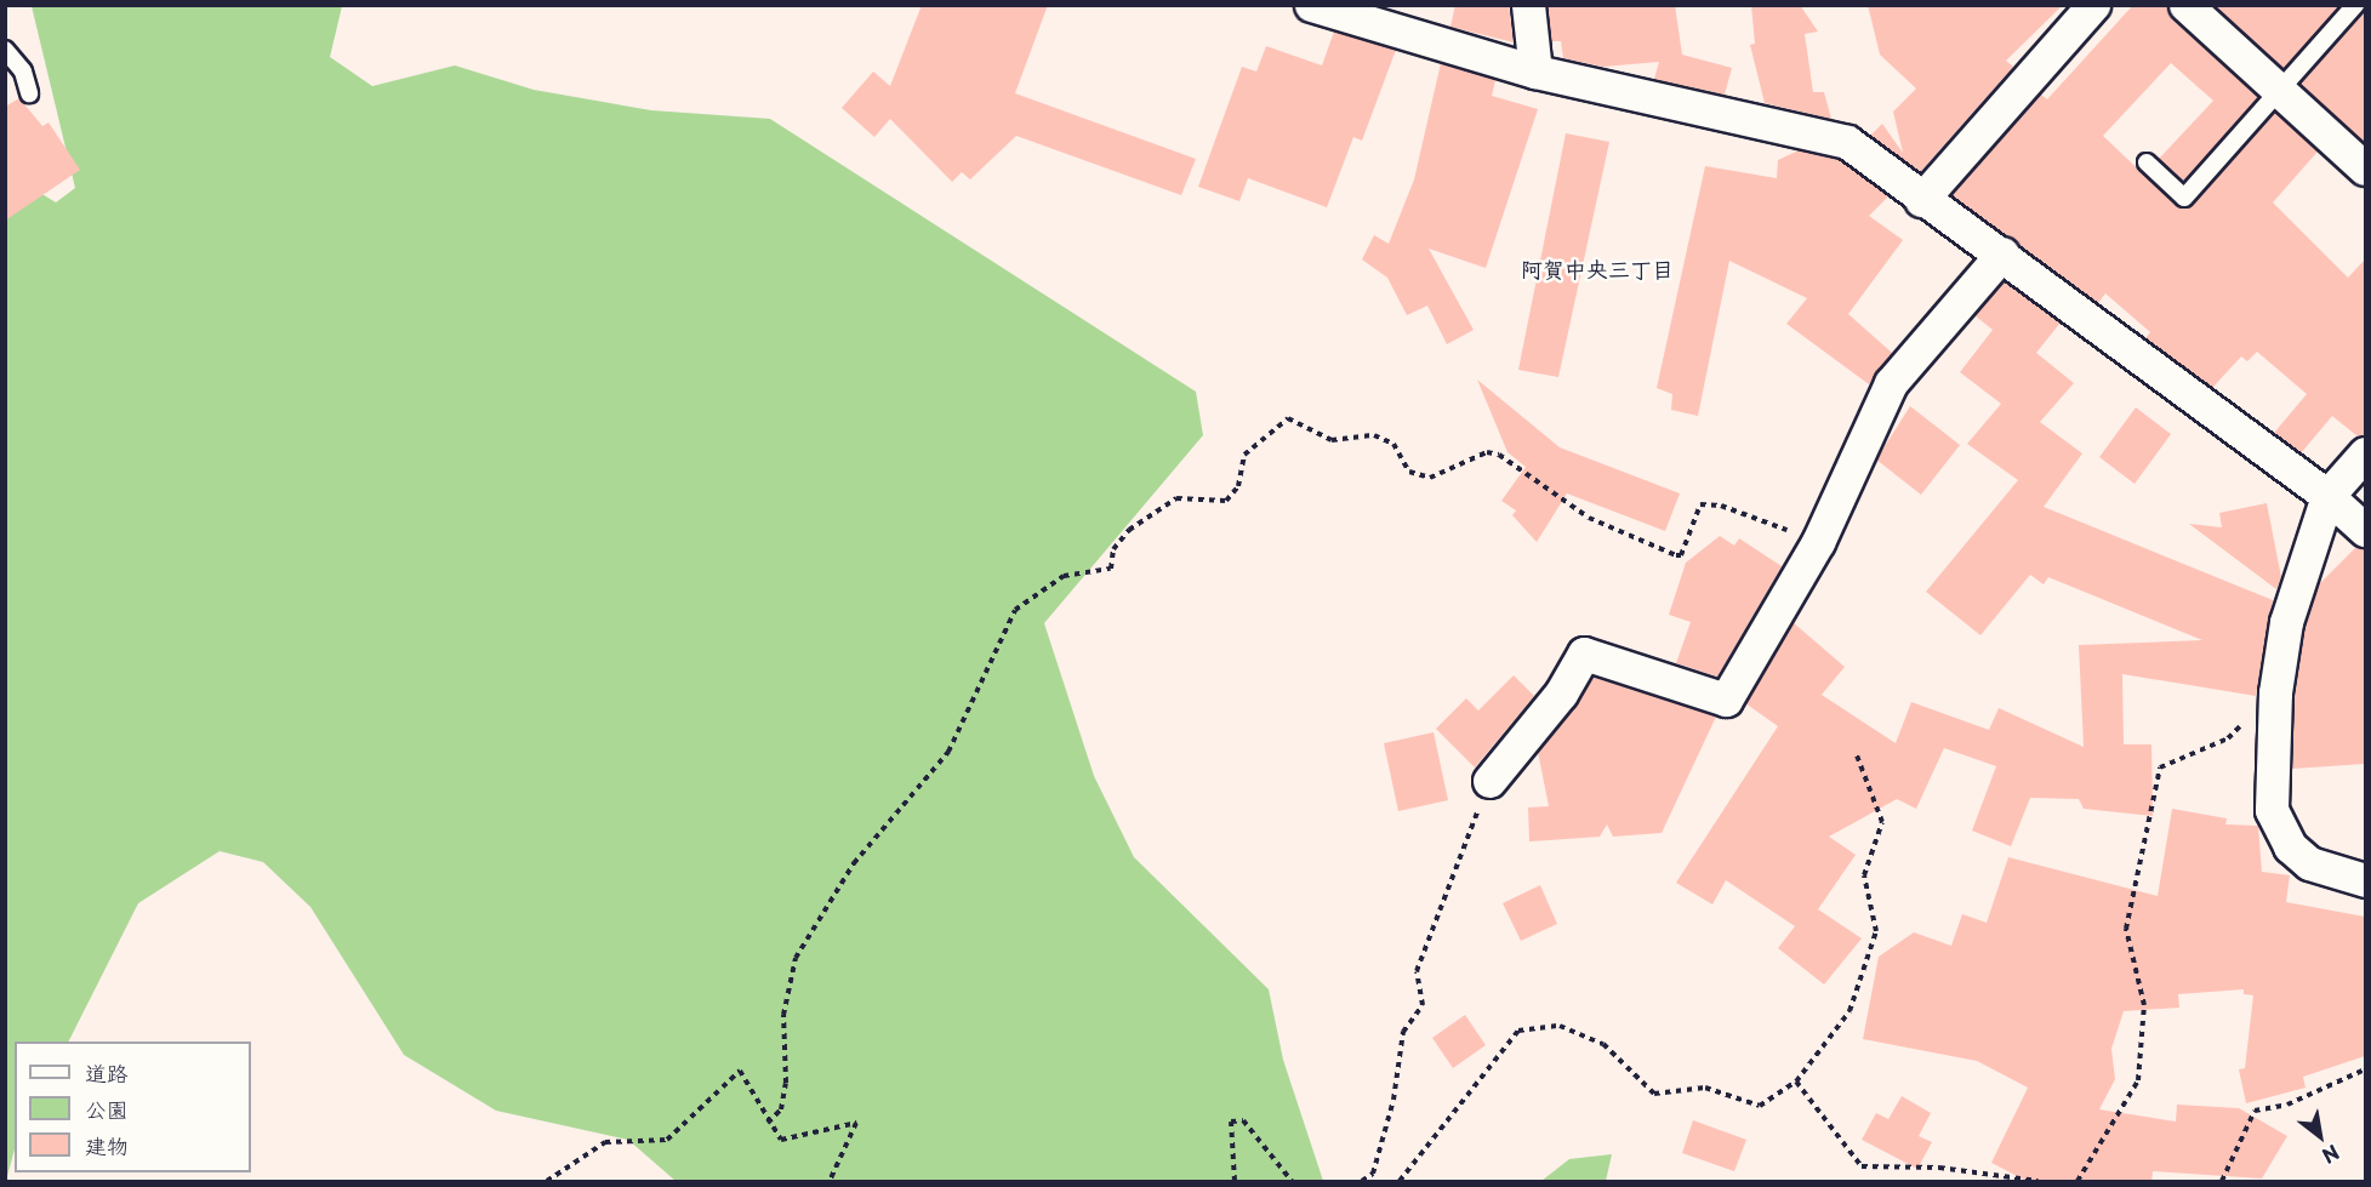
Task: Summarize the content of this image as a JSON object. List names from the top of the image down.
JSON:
{
  "districts": ["阿賀中央三丁目"],
  "legend": ["道路", "公園", "建物"],
  "north": "bottom right"
}
